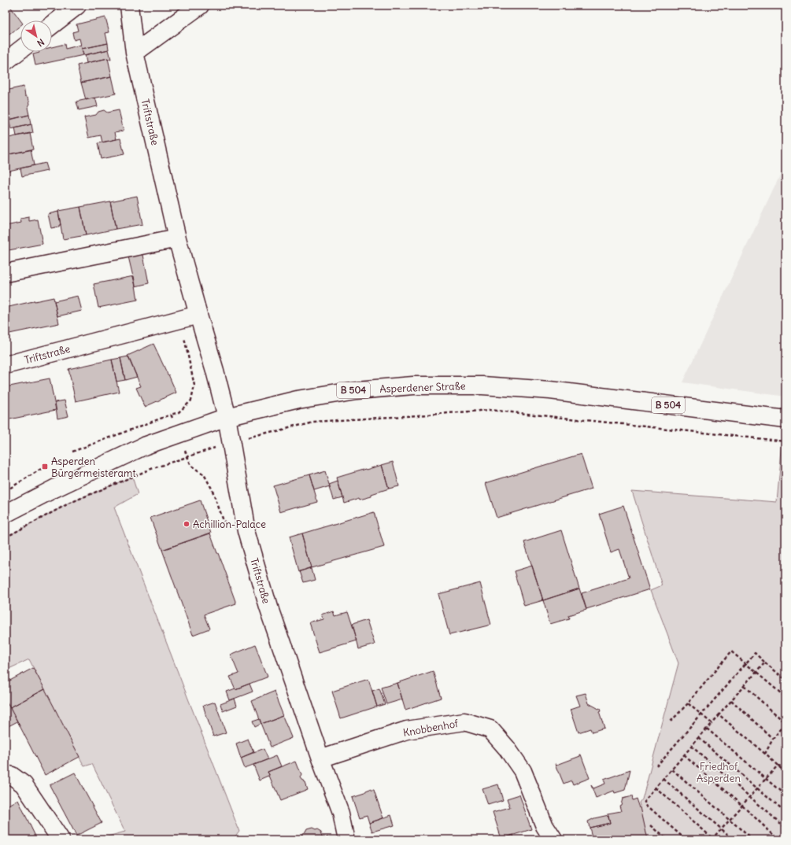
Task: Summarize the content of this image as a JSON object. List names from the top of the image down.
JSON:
{
  "streets": {
    "street": [
      "Triftstraße",
      "Asperdener Straße",
      "B 504",
      "Knobbenhof"
    ]
  },
  "crossings": [
    ["Triftstraße", "Asperdener Straße"],
    ["Triftstraße", "Knobbenhof"]
  ],
  "parks": ["Friedhof Asperden"],
  "places": {
    "transit": ["Asperden Bürgermeisteramt"],
    "other": ["Achillion-Palace"]
  },
  "north": "bottom right"
}
